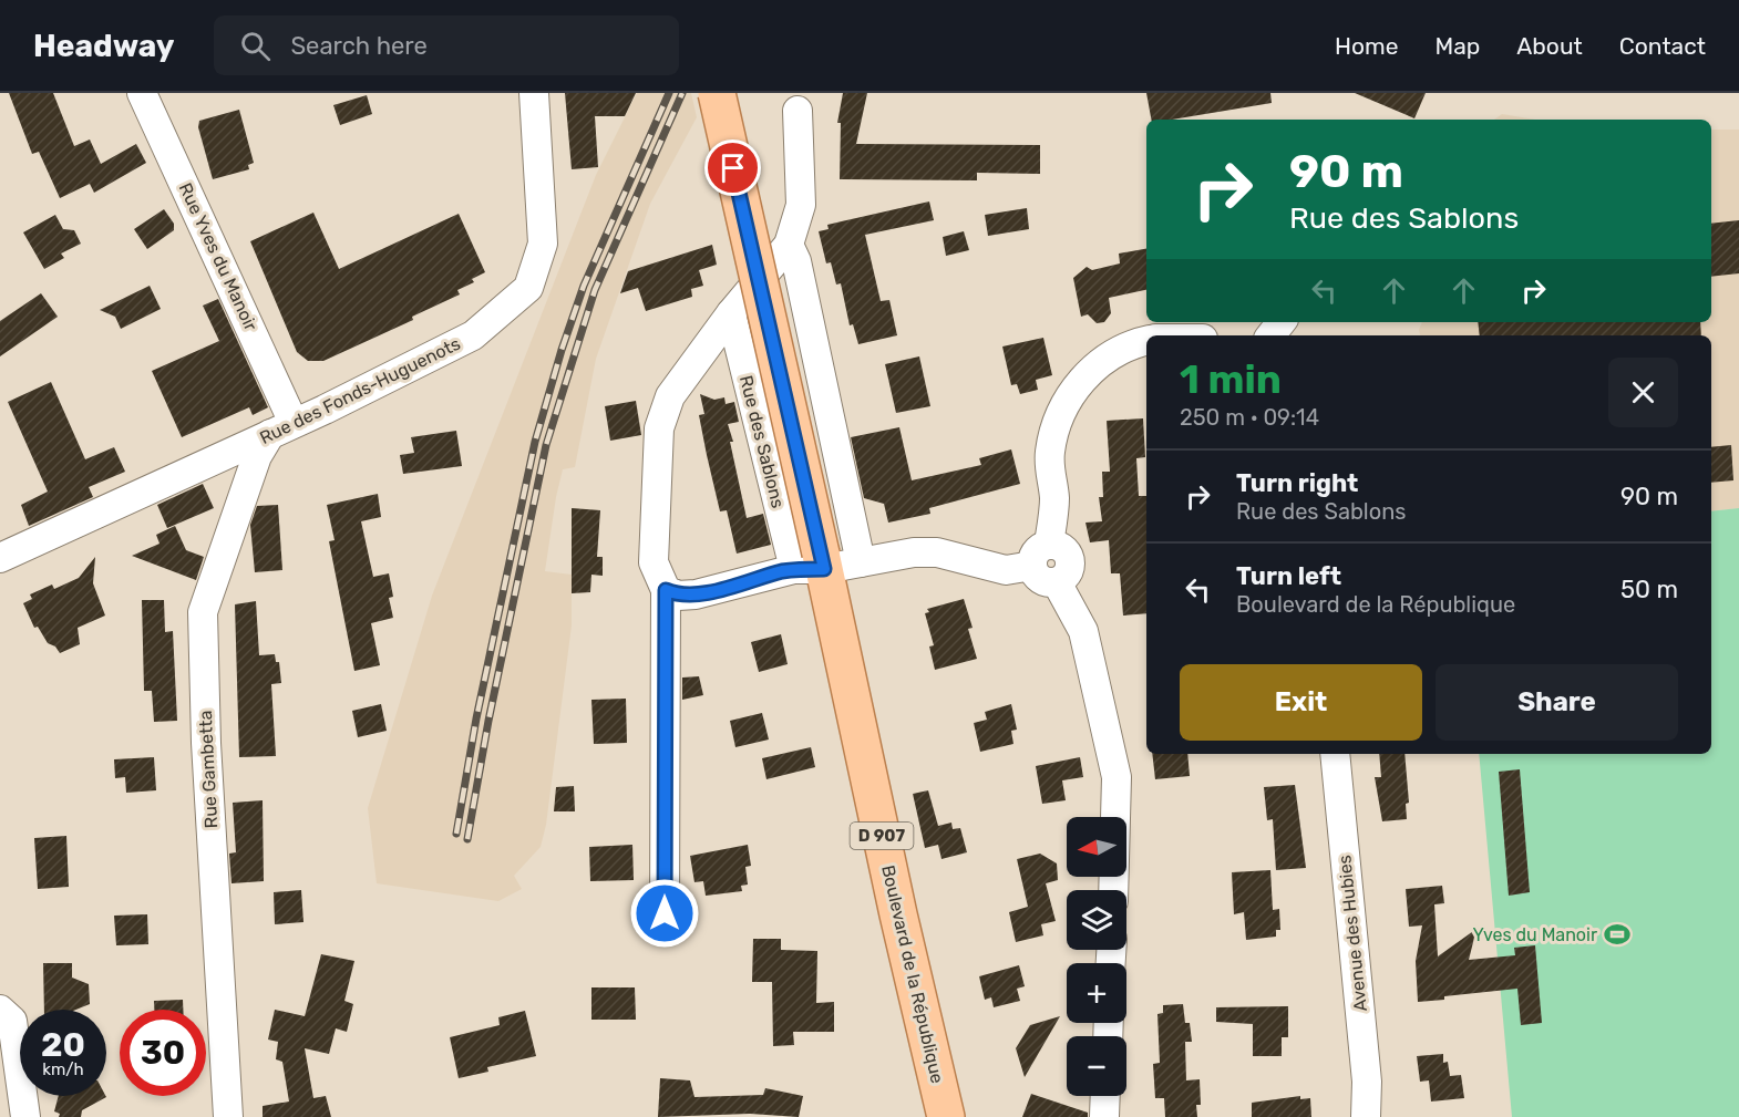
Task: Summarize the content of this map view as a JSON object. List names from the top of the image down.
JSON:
{
  "streets": {
    "main road": ["D 907", "Boulevard de la République"],
    "street": [
      "Rue Yves du Manoir",
      "Rue des Fonds-Huguenots",
      "Rue des Sablons",
      "Rue Gambetta",
      "Avenue des Hubies"
    ]
  },
  "crossings": [
    ["Rue Yves du Manoir", "Rue des Fonds-Huguenots"],
    ["Rue Yves du Manoir", "Rue Gambetta"],
    ["Rue des Fonds-Huguenots", "Rue Gambetta"],
    ["Rue des Sablons", "Boulevard de la République"]
  ],
  "places": {
    "sports": ["Yves du Manoir"]
  },
  "north": "left",
  "page": {
    "header": "Headway",
    "search": "Search here",
    "nav": [
      "Home",
      "Map",
      "About",
      "Contact"
    ],
    "turn": ["90 m", "Rue des Sablons"],
    "heading": ["1 min", "250 m · 09:14"],
    "list": [
      {
        "name": "Turn right",
        "note": "Rue des Sablons",
        "value": "90 m"
      },
      {
        "name": "Turn left",
        "note": "Boulevard de la République",
        "value": "50 m"
      }
    ],
    "buttons": ["Exit", "Share"],
    "map_buttons": ["+", "−"],
    "speed": "20 km/h",
    "limit": "30"
  }
}
